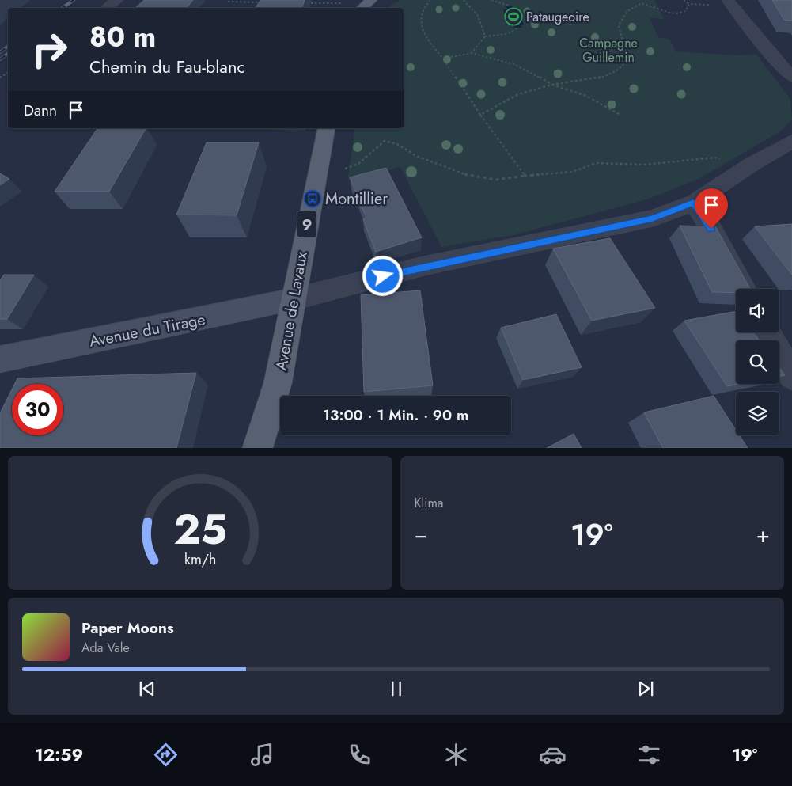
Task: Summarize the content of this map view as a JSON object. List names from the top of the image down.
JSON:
{
  "streets": {
    "main road": ["9", "Avenue de Lavaux"],
    "street": ["Avenue du Tirage"]
  },
  "crossings": [
    ["Avenue de Lavaux", "Avenue du Tirage"]
  ],
  "parks": ["Campagne Guillemin"],
  "places": {
    "sports": ["Pataugeoire"],
    "bus stop": ["Montillier"]
  },
  "page": {
    "turn": ["80 m", "Chemin du Fau-blanc"],
    "then": "Dann",
    "limit": "30",
    "trip": "13:00 · 1 Min. · 90 m",
    "tile": "Klima",
    "heat": ["−", "19°", "+"],
    "song": ["Paper Moons", "Ada Vale"],
    "tabs": ["12:59", "19°"],
    "gauge": ["25", "km/h"]
  }
}
